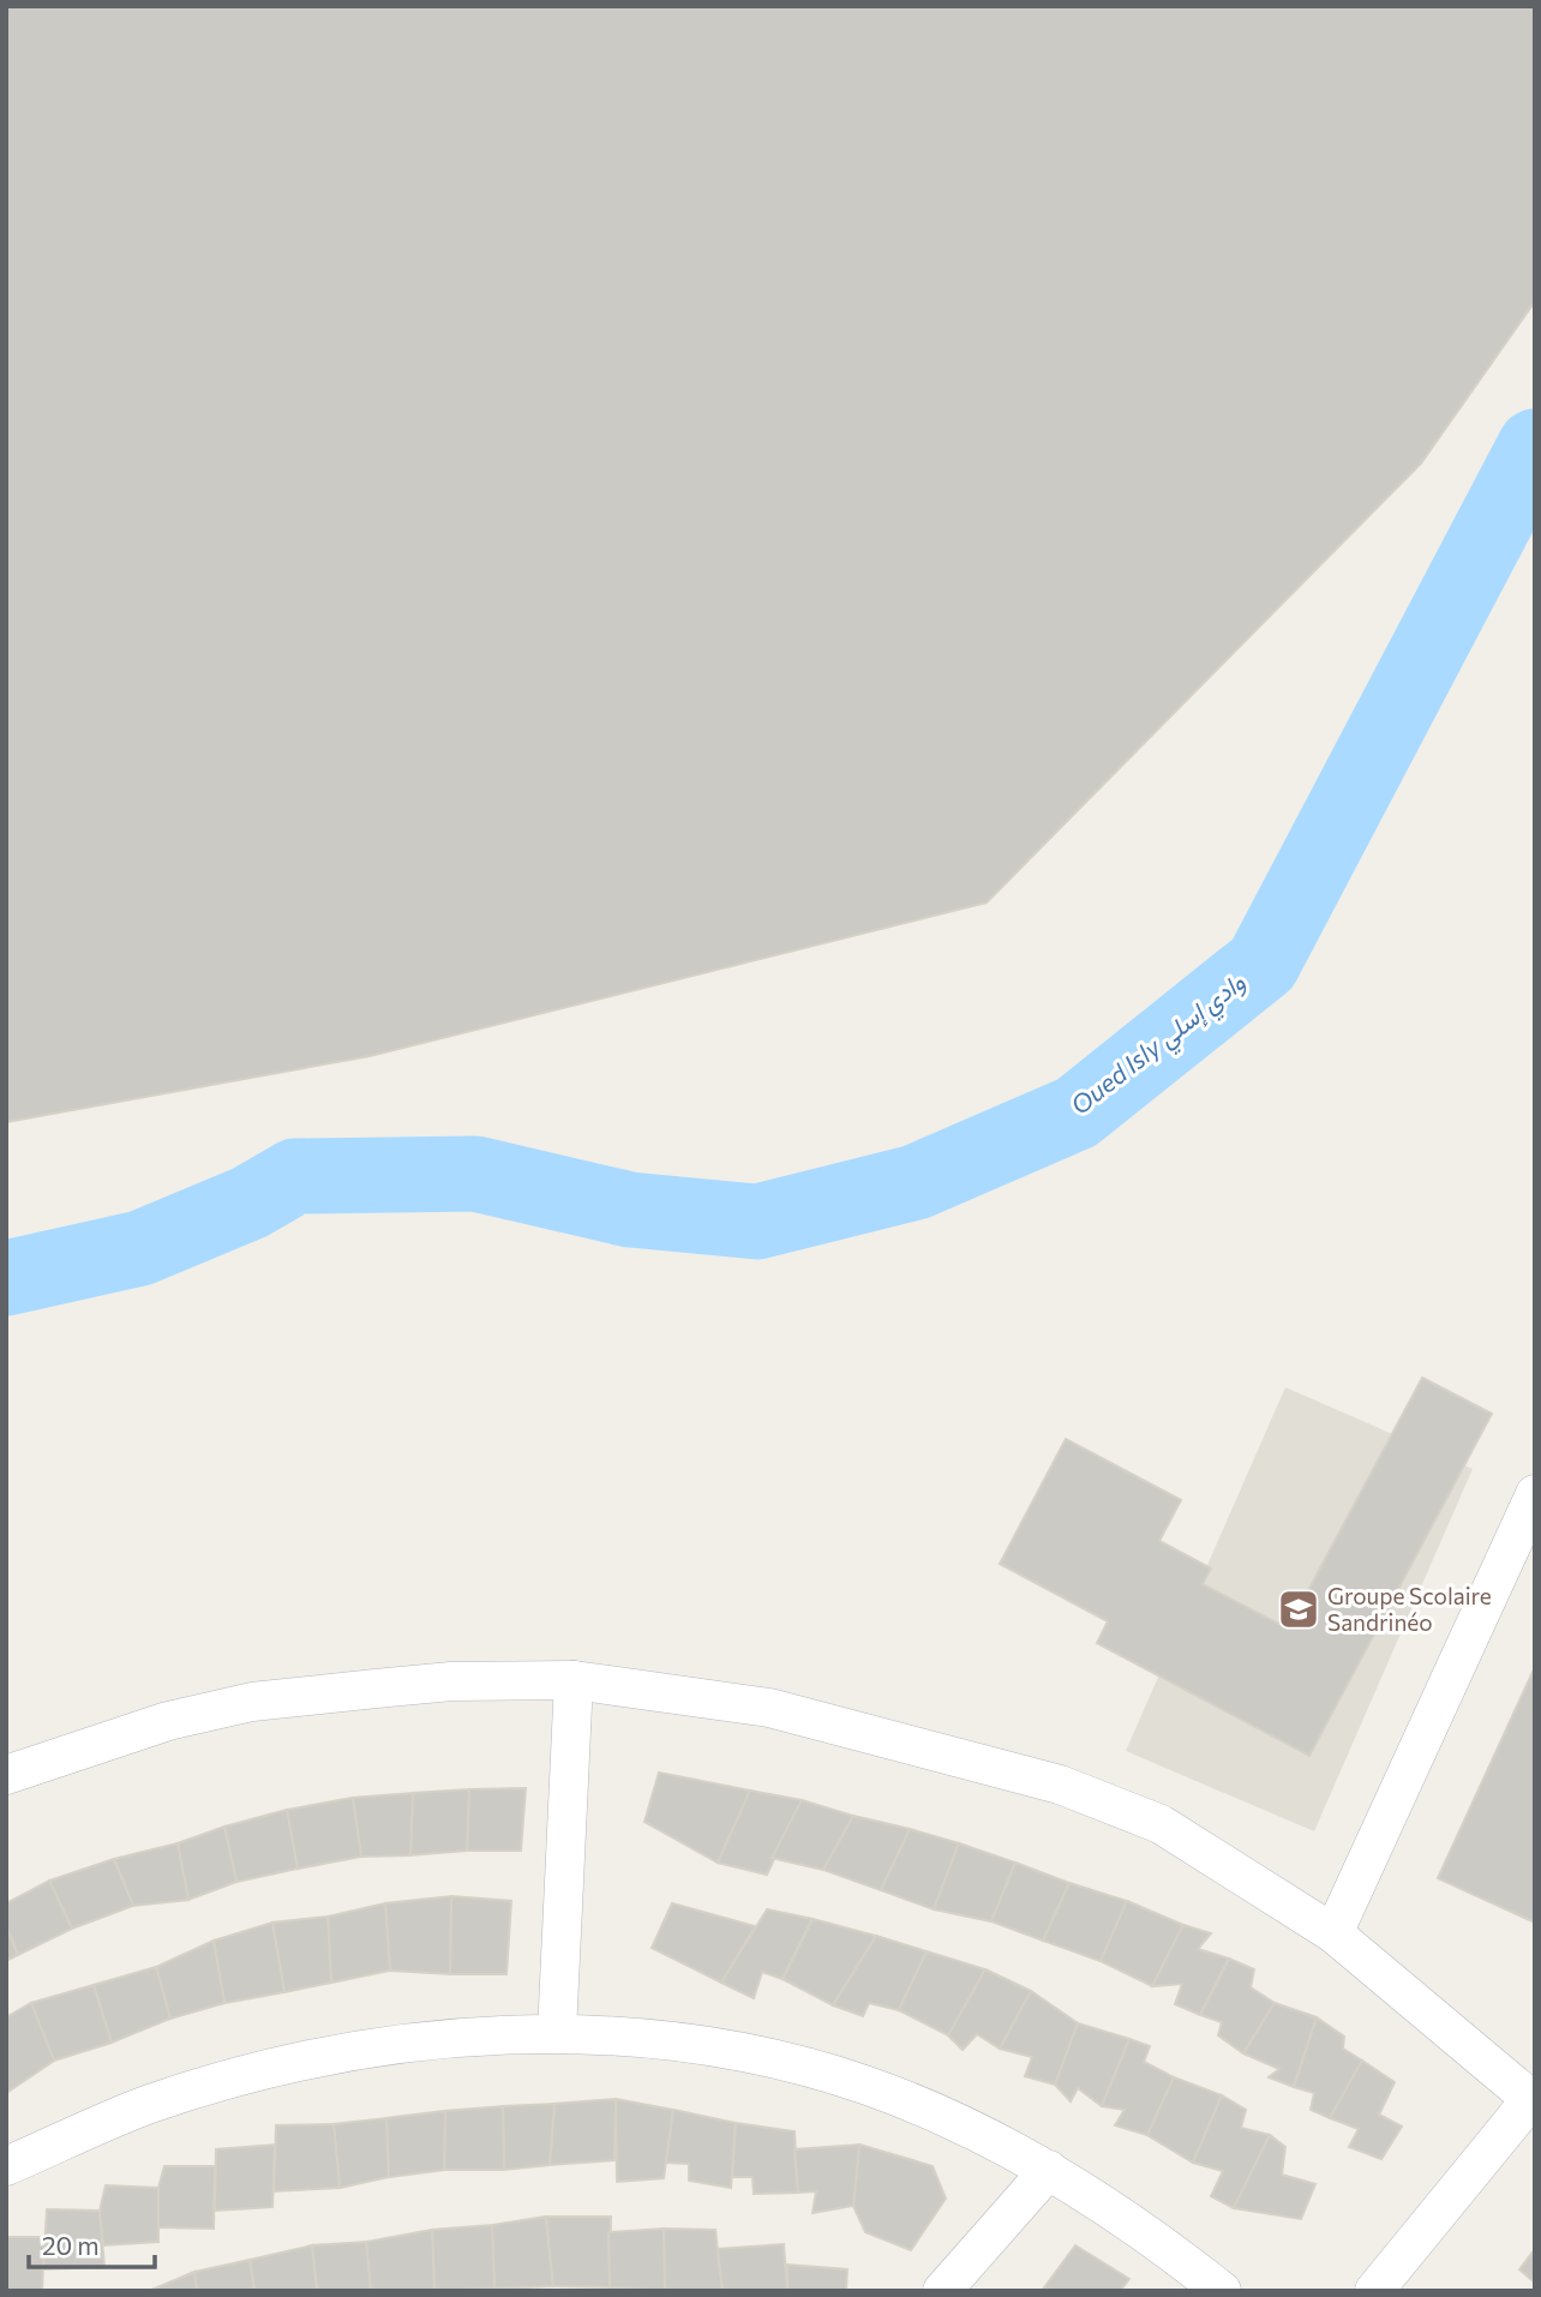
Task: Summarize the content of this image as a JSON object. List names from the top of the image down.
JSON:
{
  "water": ["Oued Isly وادي إسلي"],
  "places": {
    "school or university": ["Groupe Scolaire Sandrinéo"]
  },
  "scale_bar": "20 m"
}
